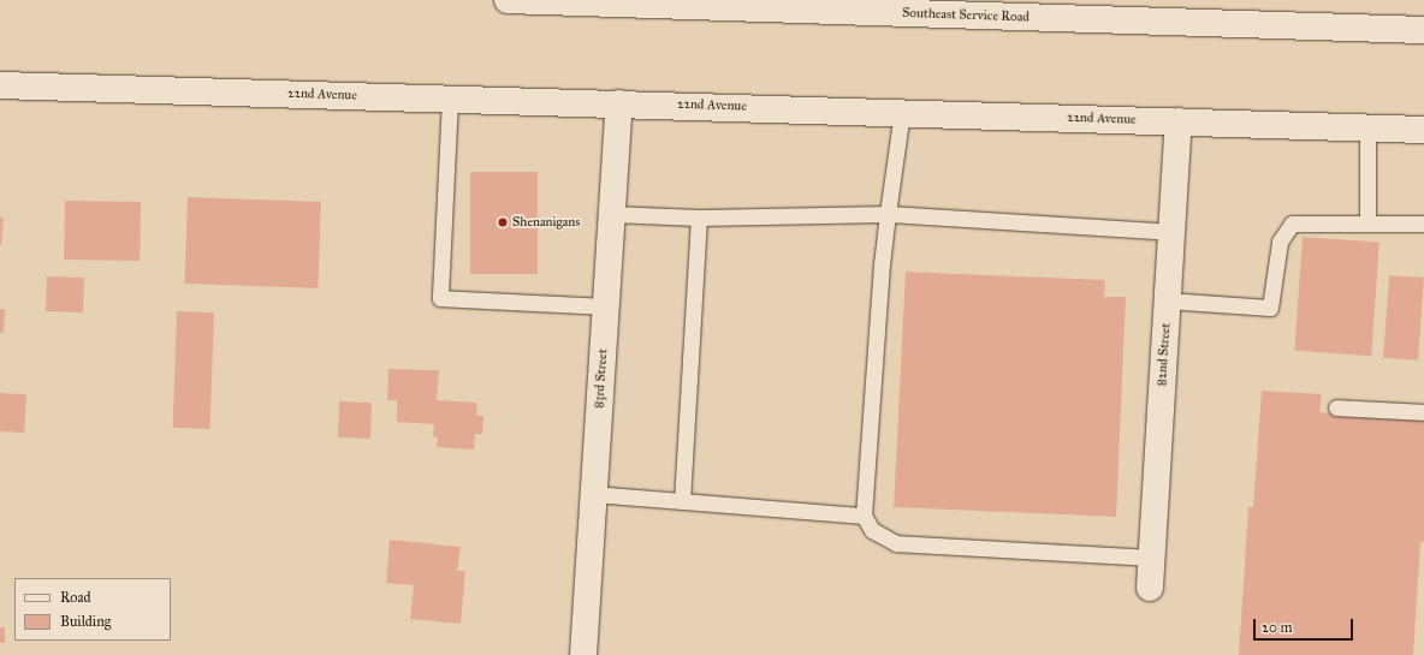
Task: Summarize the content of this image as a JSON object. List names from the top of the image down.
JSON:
{
  "streets": {
    "street": [
      "Southeast Service Road",
      "22nd Avenue",
      "82nd Street",
      "83rd Street"
    ]
  },
  "crossings": [
    ["22nd Avenue", "82nd Street"],
    ["22nd Avenue", "83rd Street"]
  ],
  "places": ["Shenanigans"],
  "legend": ["Road", "Building"],
  "scale_bar": "20 m"
}
